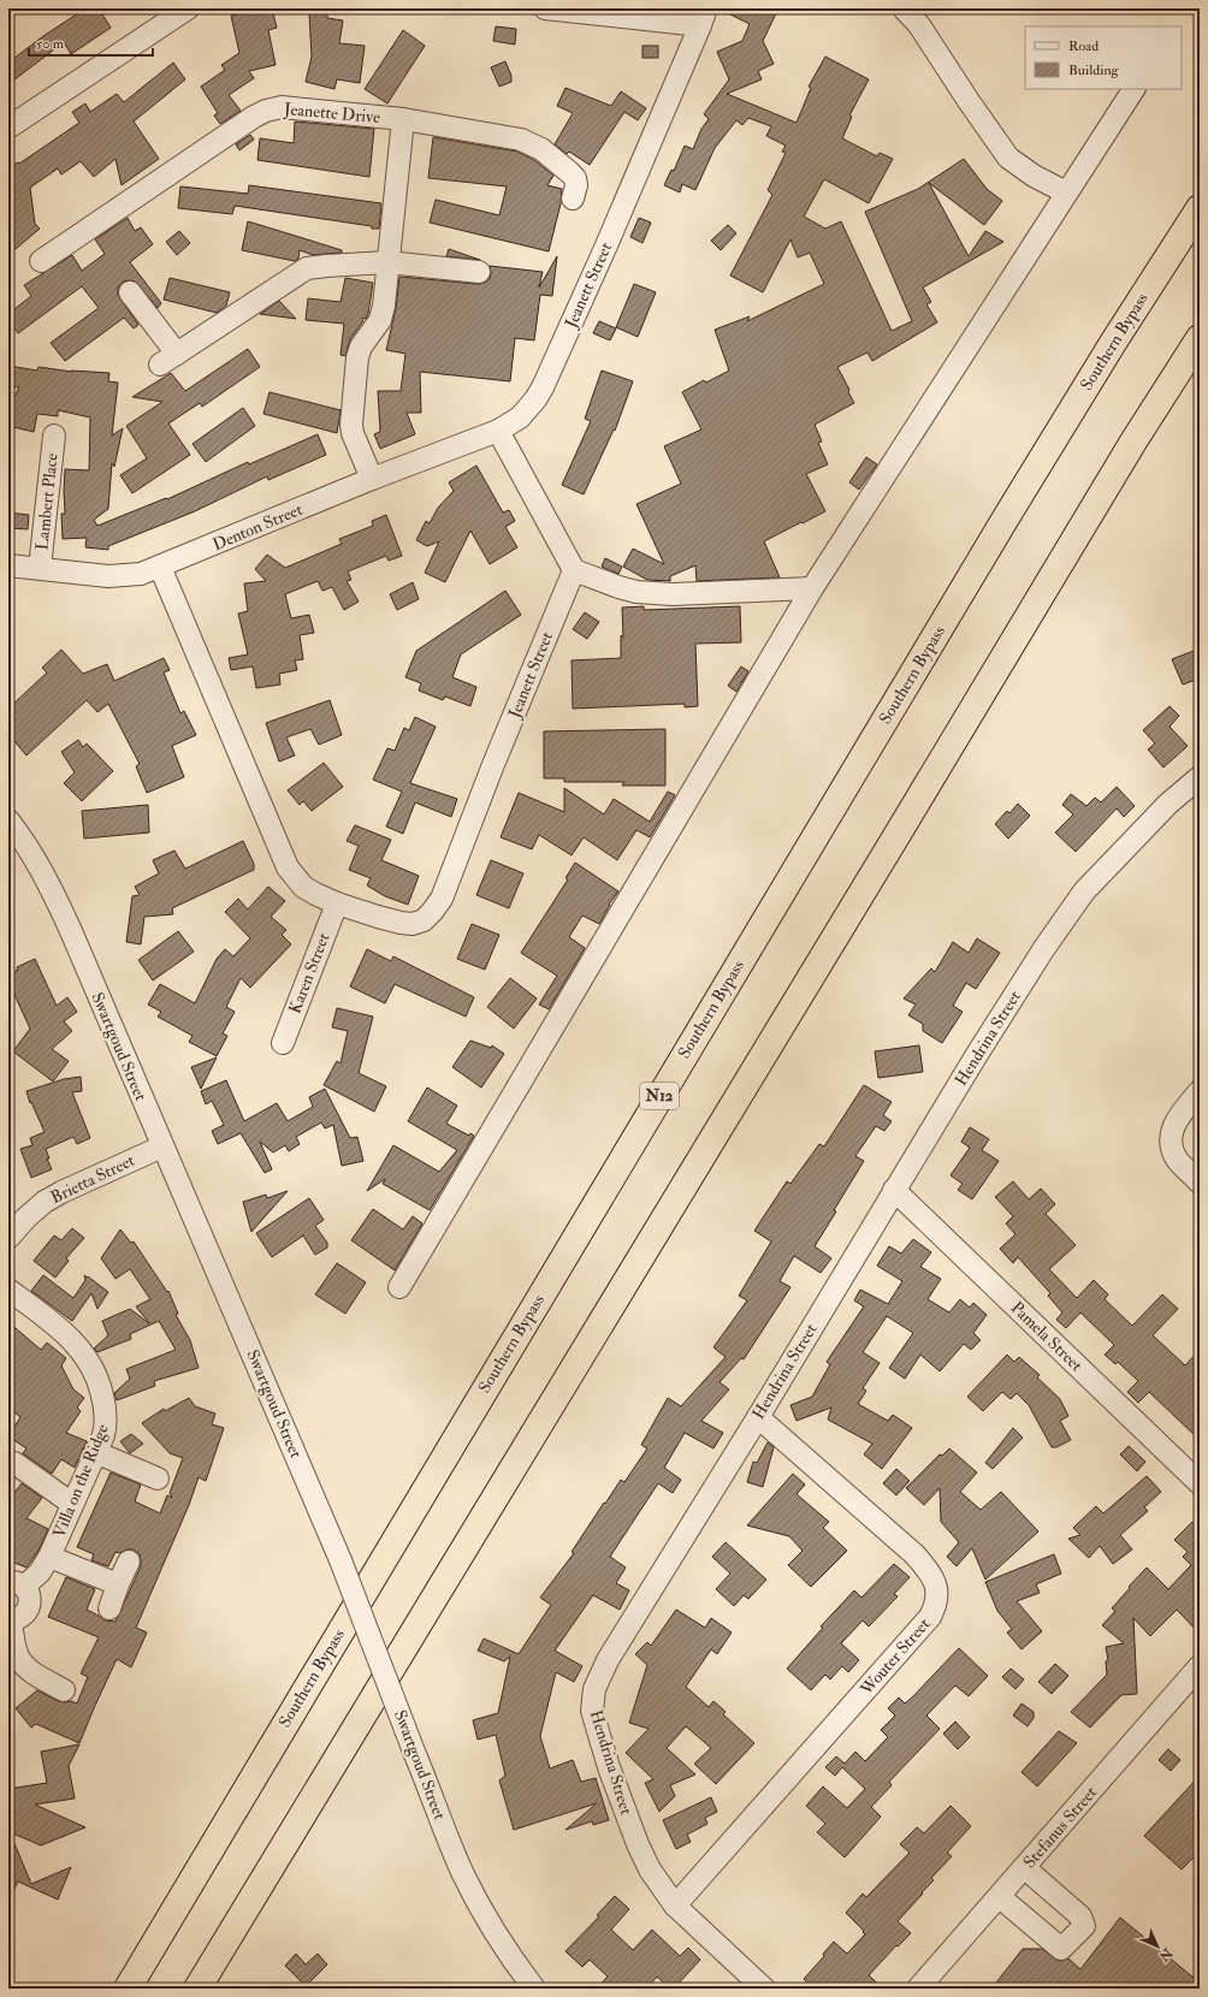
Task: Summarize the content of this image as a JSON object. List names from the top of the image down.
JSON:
{
  "streets": {
    "highway": ["Southern Bypass", "N12"],
    "street": [
      "Jeanette Drive",
      "Jeanett Street",
      "Lambert Place",
      "Denton Street",
      "Karen Street",
      "Hendrina Street",
      "Swartgoud Street",
      "Brietta Street",
      "Pamela Street",
      "Villa on the Ridge",
      "Wouter Street",
      "Stefanus Street"
    ]
  },
  "crossings": [
    ["Jeanett Street", "Denton Street"],
    ["Jeanett Street", "Karen Street"],
    ["Lambert Place", "Denton Street"],
    ["Hendrina Street", "Pamela Street"],
    ["Hendrina Street", "Wouter Street"],
    ["Swartgoud Street", "Brietta Street"]
  ],
  "legend": ["Road", "Building"],
  "scale_bar": "50 m",
  "north": "bottom right"
}
